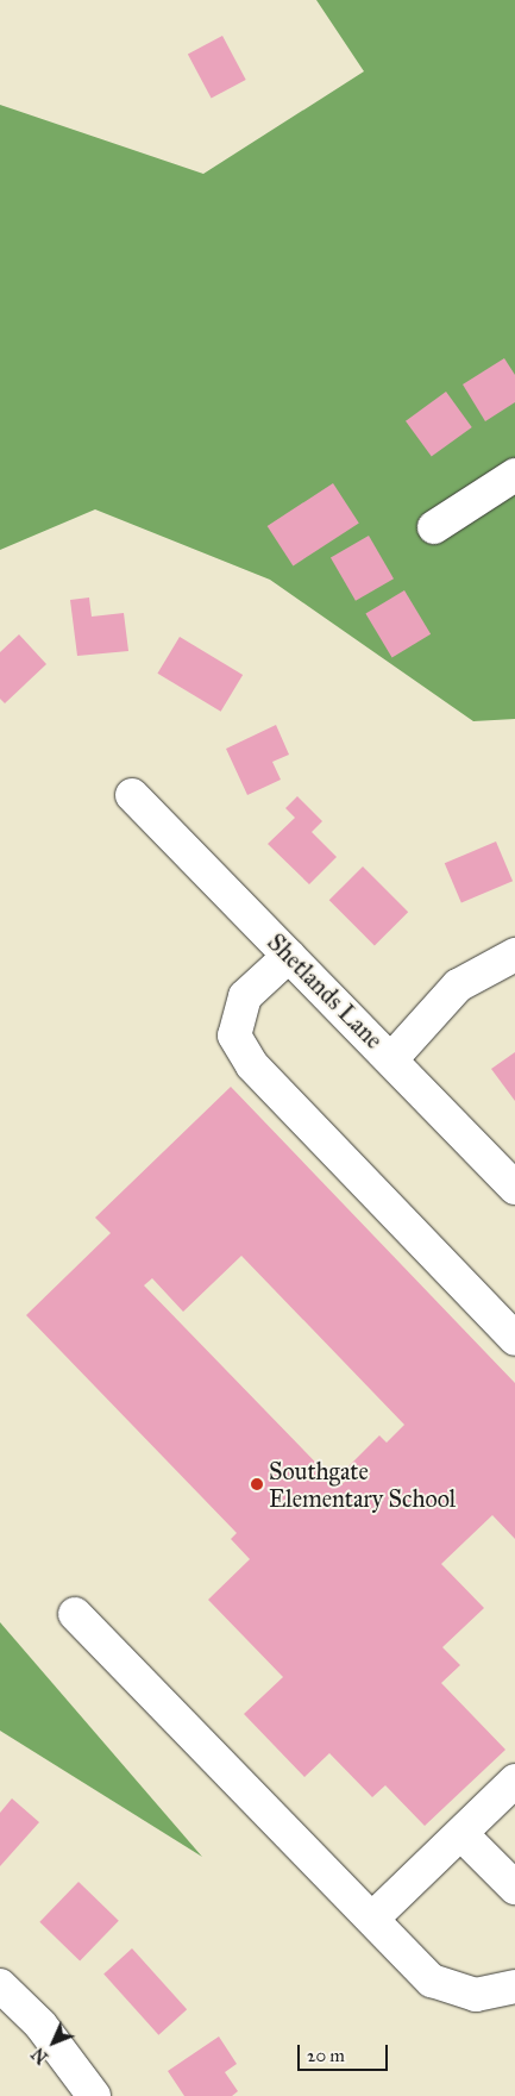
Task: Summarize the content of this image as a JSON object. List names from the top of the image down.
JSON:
{
  "streets": {
    "street": ["Shetlands Lane"]
  },
  "places": ["Southgate Elementary School"],
  "scale_bar": "20 m",
  "north": "bottom left"
}
